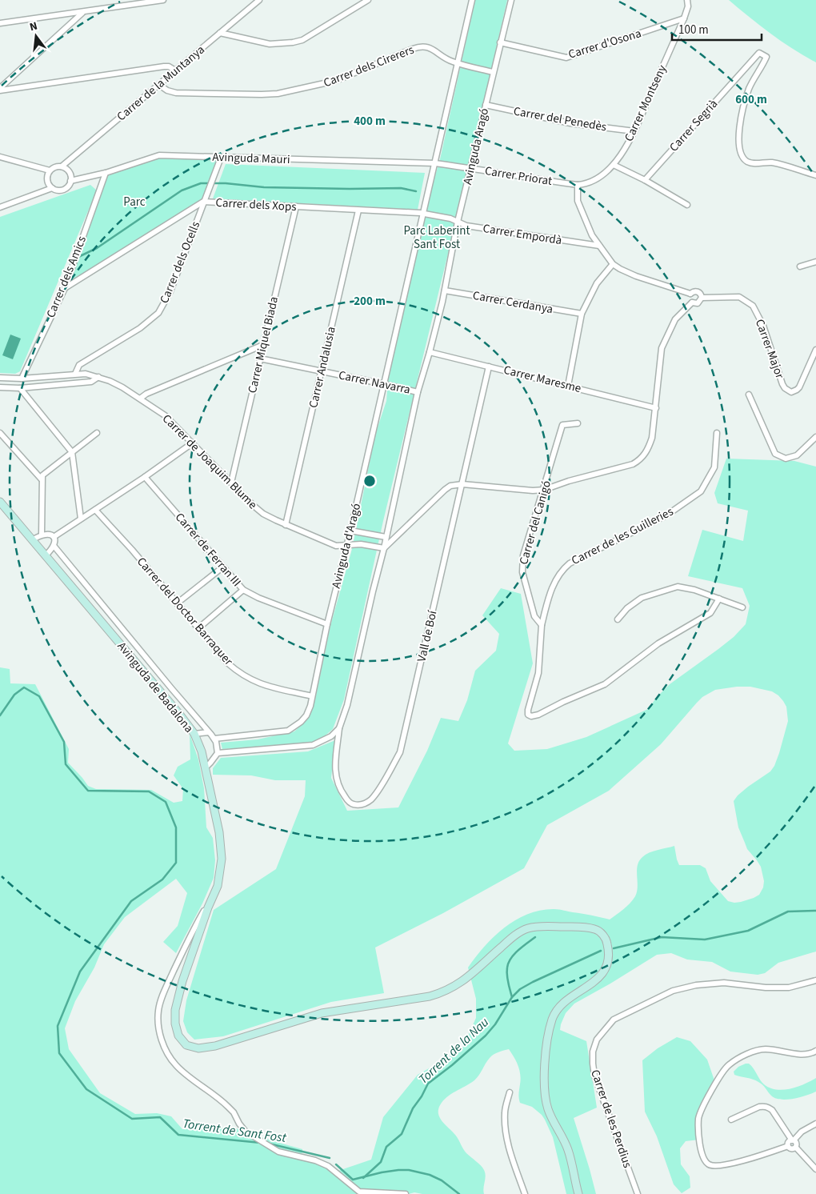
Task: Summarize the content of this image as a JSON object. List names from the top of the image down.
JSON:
{
  "streets": {
    "street": [
      "Carrer d'Osona",
      "Carrer dels Cirerers",
      "Carrer de la Muntanya",
      "Carrer Montseny",
      "Carrer del Penedès",
      "Carrer Segrià",
      "Avinguda Aragó",
      "Avinguda Mauri",
      "Carrer Priorat",
      "Carrer dels Xops",
      "Carrer Empordà",
      "Carrer dels Ocells",
      "Carrer dels Amics",
      "Carrer Cerdanya",
      "Carrer Miquel Biada",
      "Carrer Major",
      "Carrer Andalusia",
      "Carrer Maresme",
      "Carrer Navarra",
      "Carrer de Joaquim Blume",
      "Carrer del Canigó",
      "Carrer de les Guilleries",
      "Avinguda d'Aragó",
      "Carrer de Ferran III",
      "Carrer del Doctor Barraquer",
      "Vall de Boí",
      "Avinguda de Badalona",
      "Carrer de les Perdius"
    ]
  },
  "crossings": [
    ["Carrer d'Osona", "Carrer Montseny"],
    ["Carrer d'Osona", "Avinguda Aragó"],
    ["Carrer dels Cirerers", "Carrer de la Muntanya"],
    ["Carrer de la Muntanya", "Avinguda Mauri"],
    ["Carrer Montseny", "Carrer del Penedès"],
    ["Carrer Montseny", "Carrer Priorat"],
    ["Carrer del Penedès", "Avinguda Aragó"],
    ["Avinguda Aragó", "Carrer Priorat"],
    ["Avinguda Aragó", "Carrer Empordà"],
    ["Avinguda Mauri", "Carrer Priorat"],
    ["Avinguda Mauri", "Carrer dels Ocells"],
    ["Avinguda Mauri", "Carrer dels Amics"],
    ["Avinguda Mauri", "Avinguda d'Aragó"],
    ["Carrer Priorat", "Avinguda d'Aragó"],
    ["Carrer dels Xops", "Carrer Empordà"],
    ["Carrer dels Xops", "Carrer dels Ocells"],
    ["Carrer dels Xops", "Carrer dels Amics"],
    ["Carrer dels Xops", "Carrer Miquel Biada"],
    ["Carrer dels Xops", "Carrer Andalusia"],
    ["Carrer dels Xops", "Avinguda d'Aragó"],
    ["Carrer Empordà", "Avinguda d'Aragó"],
    ["Carrer dels Ocells", "Carrer de Joaquim Blume"],
    ["Carrer dels Amics", "Carrer de Joaquim Blume"],
    ["Carrer Miquel Biada", "Carrer Navarra"],
    ["Carrer Miquel Biada", "Carrer de Joaquim Blume"],
    ["Carrer Andalusia", "Carrer Navarra"],
    ["Carrer Andalusia", "Carrer de Joaquim Blume"],
    ["Carrer Maresme", "Vall de Boí"],
    ["Carrer Navarra", "Avinguda d'Aragó"],
    ["Carrer de Joaquim Blume", "Avinguda d'Aragó"],
    ["Carrer del Canigó", "Carrer de les Guilleries"],
    ["Avinguda d'Aragó", "Carrer de Ferran III"],
    ["Avinguda d'Aragó", "Carrer del Doctor Barraquer"]
  ],
  "water": ["Torrent de la Nau", "Torrent de Sant Fost"],
  "parks": ["Parc", "Parc Laberint Sant Fost"],
  "scale_bar": "100 m",
  "north": "top",
  "rings": ["600 m", "400 m", "200 m"]
}
